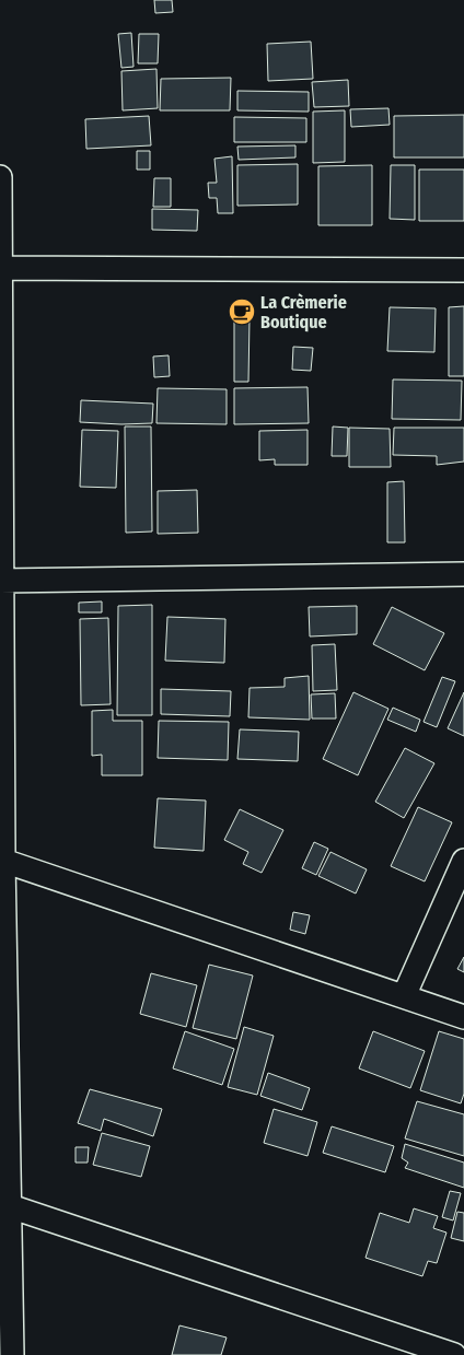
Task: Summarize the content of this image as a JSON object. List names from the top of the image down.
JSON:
{
  "places": {
    "cafe": ["La Crèmerie Boutique"]
  }
}
